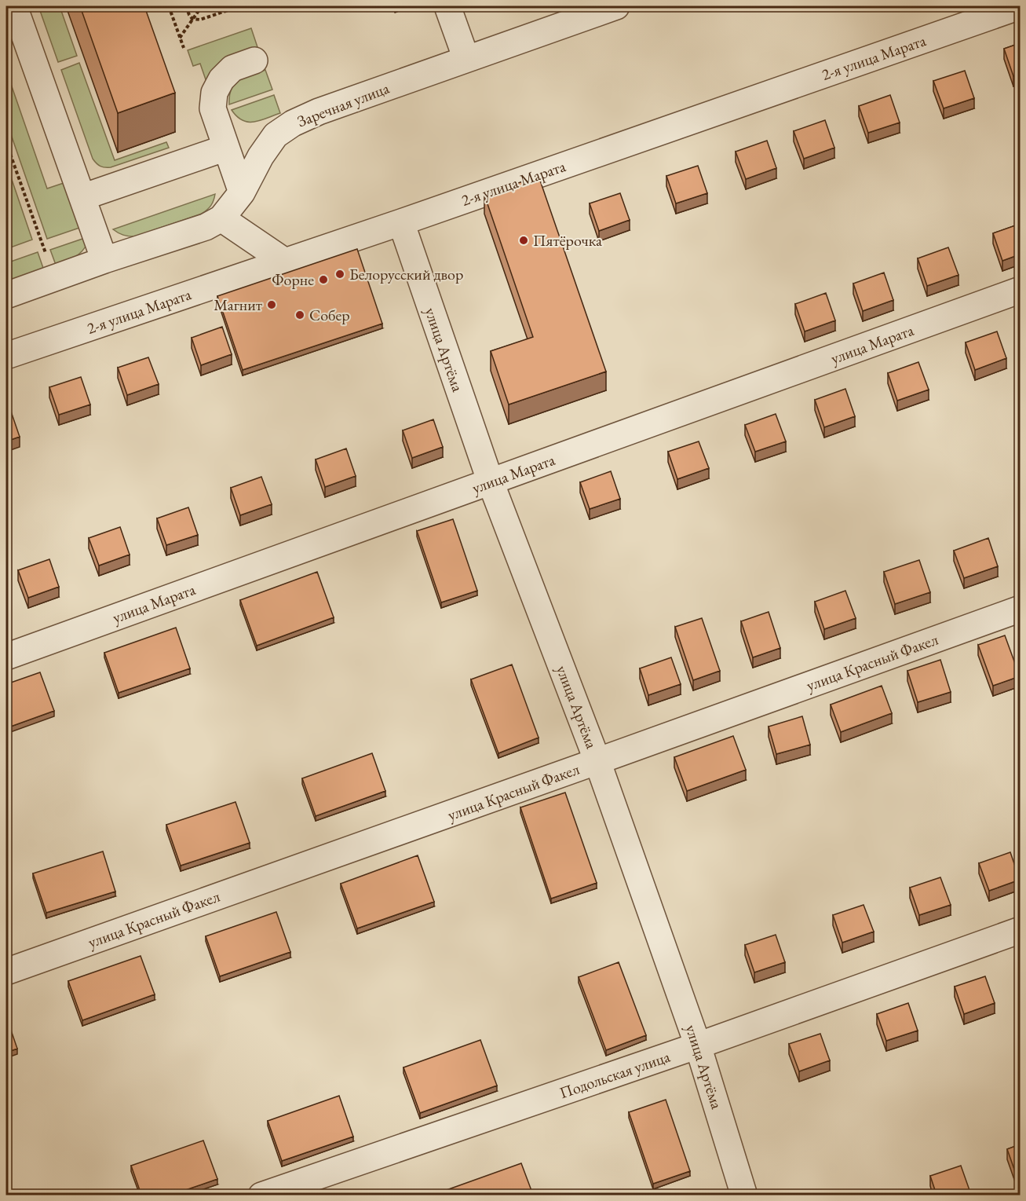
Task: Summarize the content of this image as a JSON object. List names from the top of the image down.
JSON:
{
  "streets": {
    "street": [
      "2-я улица Марата",
      "Заречная улица",
      "улица Марата",
      "улица Артёма",
      "улица Красный Факел",
      "Подольская улица"
    ]
  },
  "crossings": [
    ["2-я улица Марата", "улица Артёма"],
    ["улица Марата", "улица Артёма"],
    ["улица Артёма", "улица Красный Факел"],
    ["улица Артёма", "Подольская улица"]
  ],
  "places": [
    "Пятёрочка",
    "Белорусский двор",
    "Форне",
    "Магнит",
    "Собер"
  ]
}
